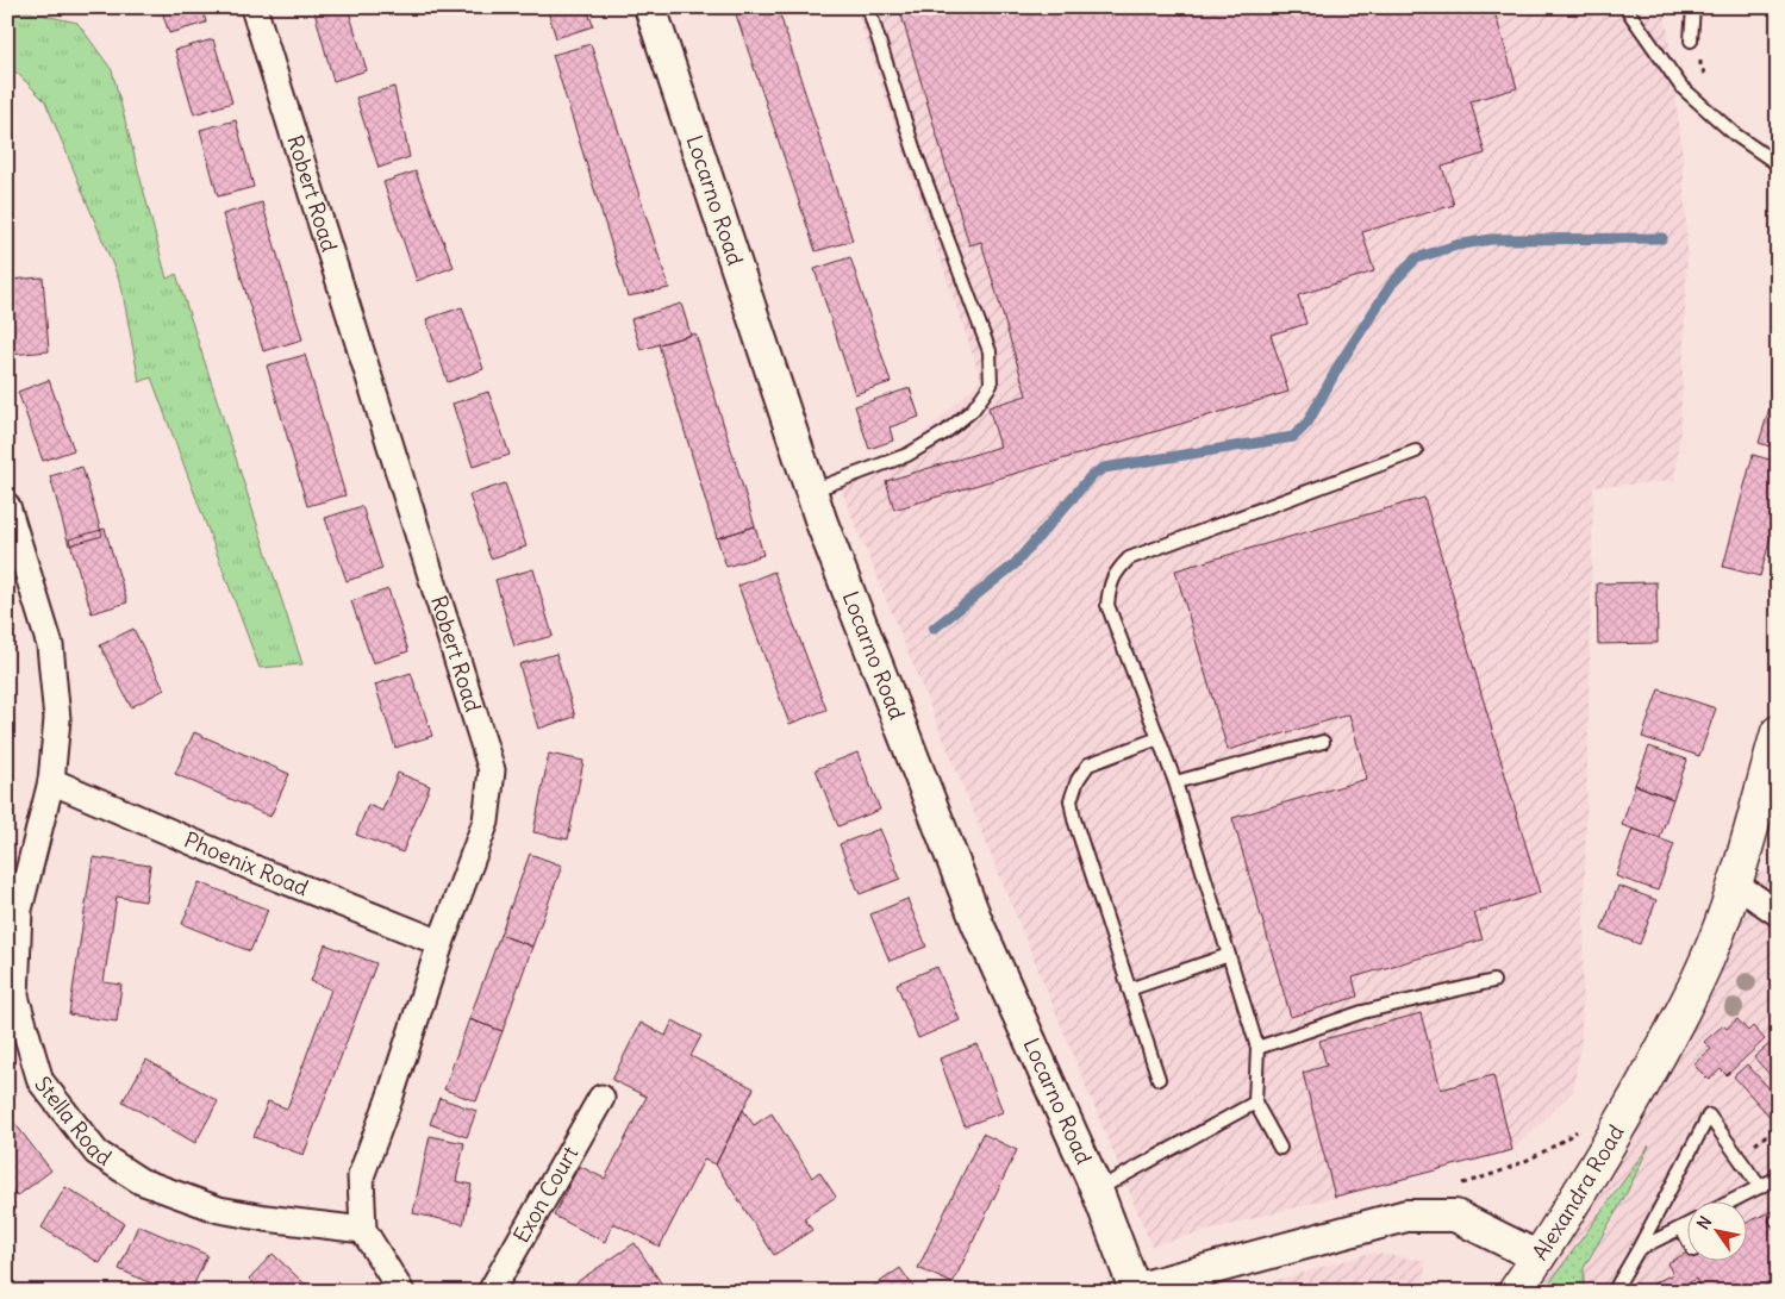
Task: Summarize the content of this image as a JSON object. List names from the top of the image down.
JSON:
{
  "streets": {
    "main road": ["Alexandra Road"],
    "street": [
      "Robert Road",
      "Locarno Road",
      "Phoenix Road",
      "Stella Road",
      "Exon Court"
    ]
  },
  "crossings": [
    ["Robert Road", "Phoenix Road"],
    ["Robert Road", "Stella Road"],
    ["Locarno Road", "Alexandra Road"],
    ["Phoenix Road", "Stella Road"]
  ],
  "north": "top left"
}
